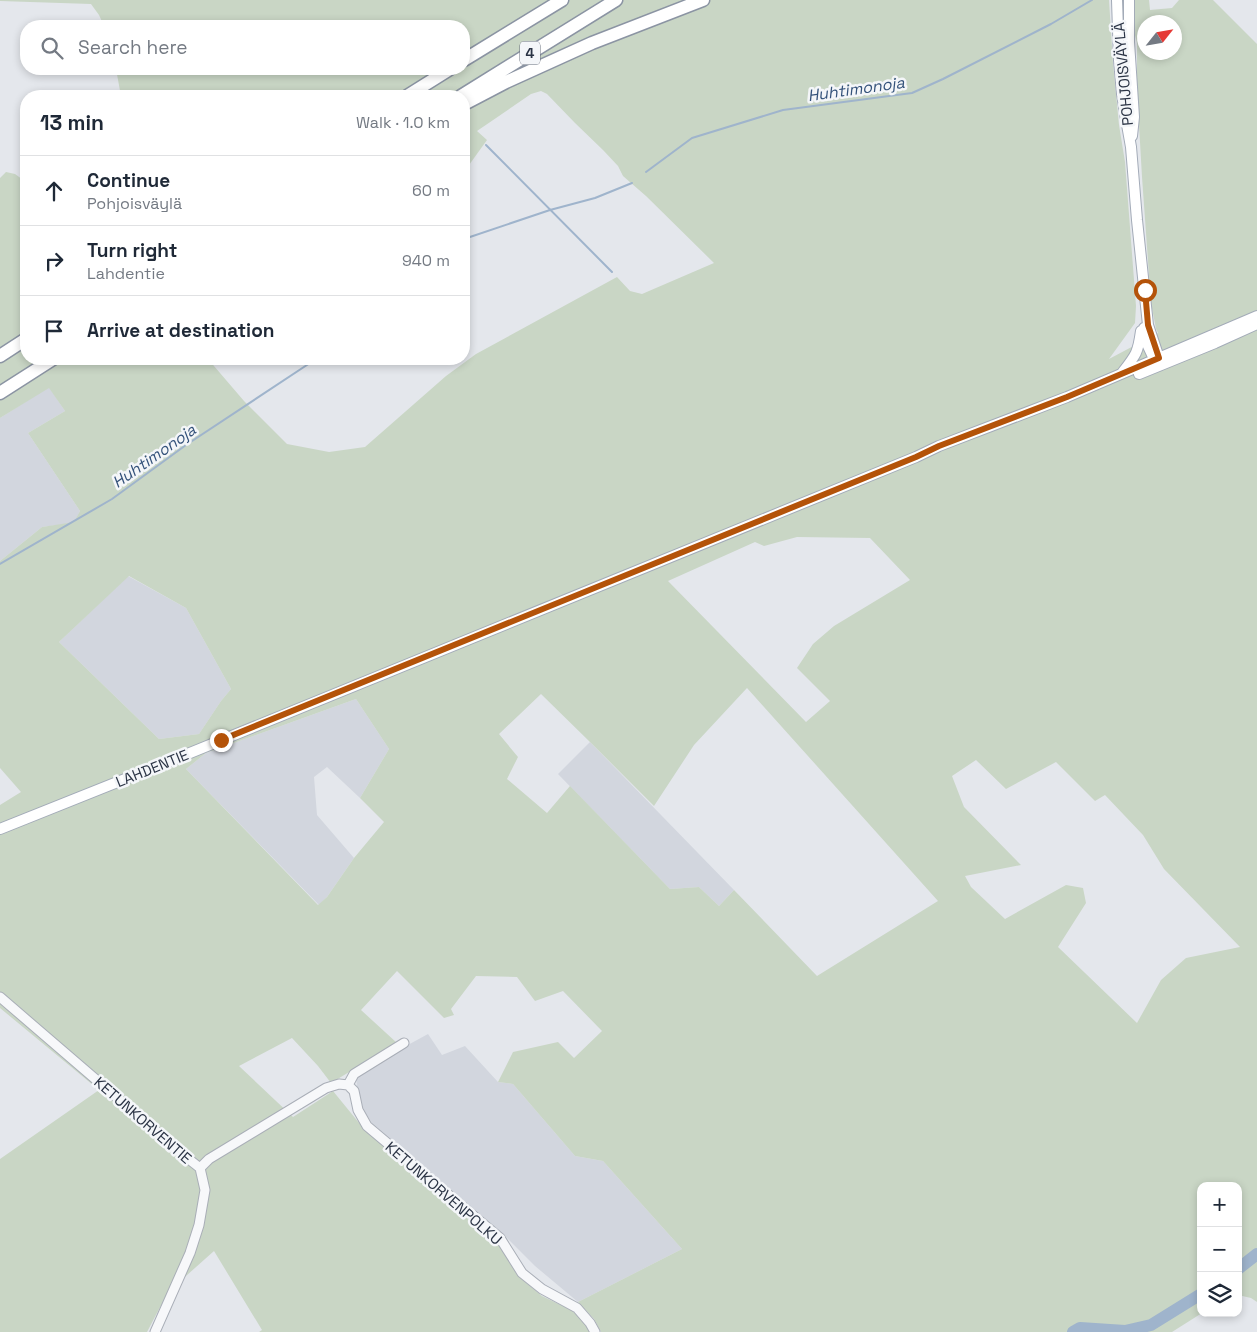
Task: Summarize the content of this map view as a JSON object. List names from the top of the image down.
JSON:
{
  "streets": {
    "highway": ["4"],
    "main road": ["POHJOISVÄYLÄ", "LAHDENTIE"],
    "street": ["KETUNKORVENTIE", "KETUNKORVENPOLKU"]
  },
  "crossings": [
    ["POHJOISVÄYLÄ", "LAHDENTIE"]
  ],
  "water": ["Huhtimonoja"],
  "north": "top right",
  "page": {
    "search": "Search here",
    "heading": ["13 min", "Walk · 1.0 km"],
    "list": [
      ["Continue", "Pohjoisväylä", "60 m"],
      ["Turn right", "Lahdentie", "940 m"],
      "Arrive at destination"
    ],
    "map_buttons": ["+", "−"]
  }
}
